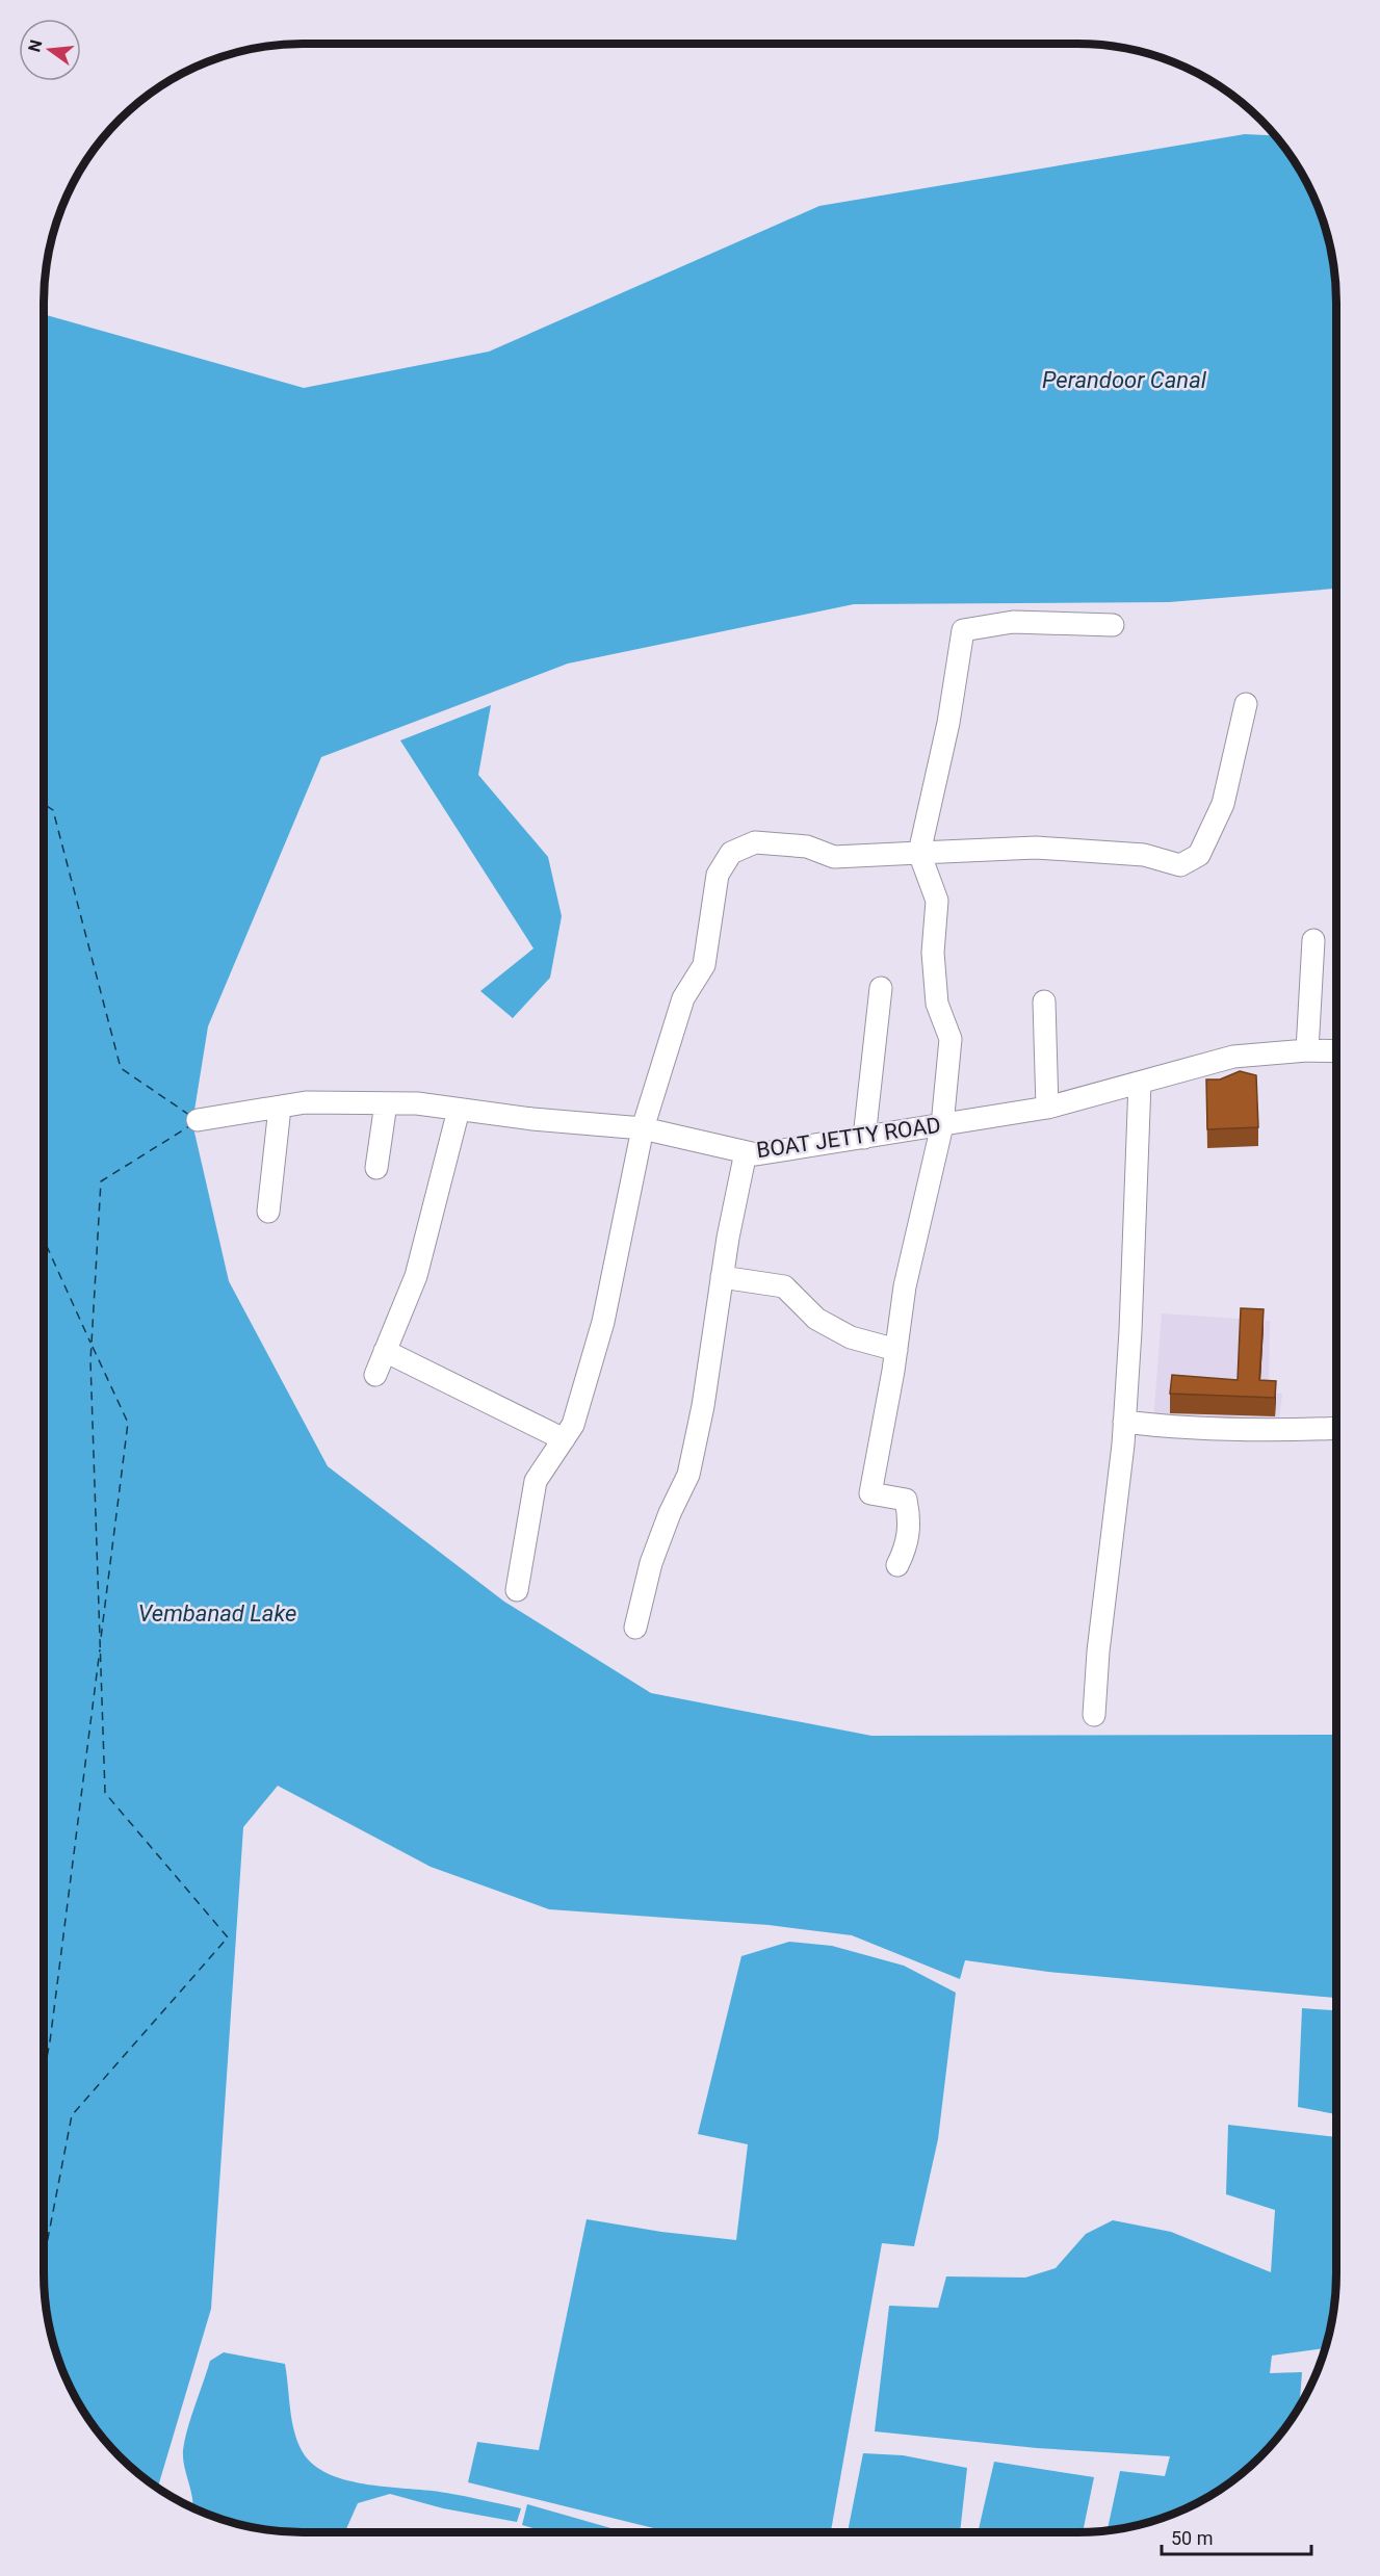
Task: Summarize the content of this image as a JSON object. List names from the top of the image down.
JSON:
{
  "streets": {
    "street": ["BOAT JETTY ROAD"]
  },
  "water": ["Perandoor Canal", "Vembanad Lake"],
  "scale_bar": "50 m",
  "north": "left"
}
